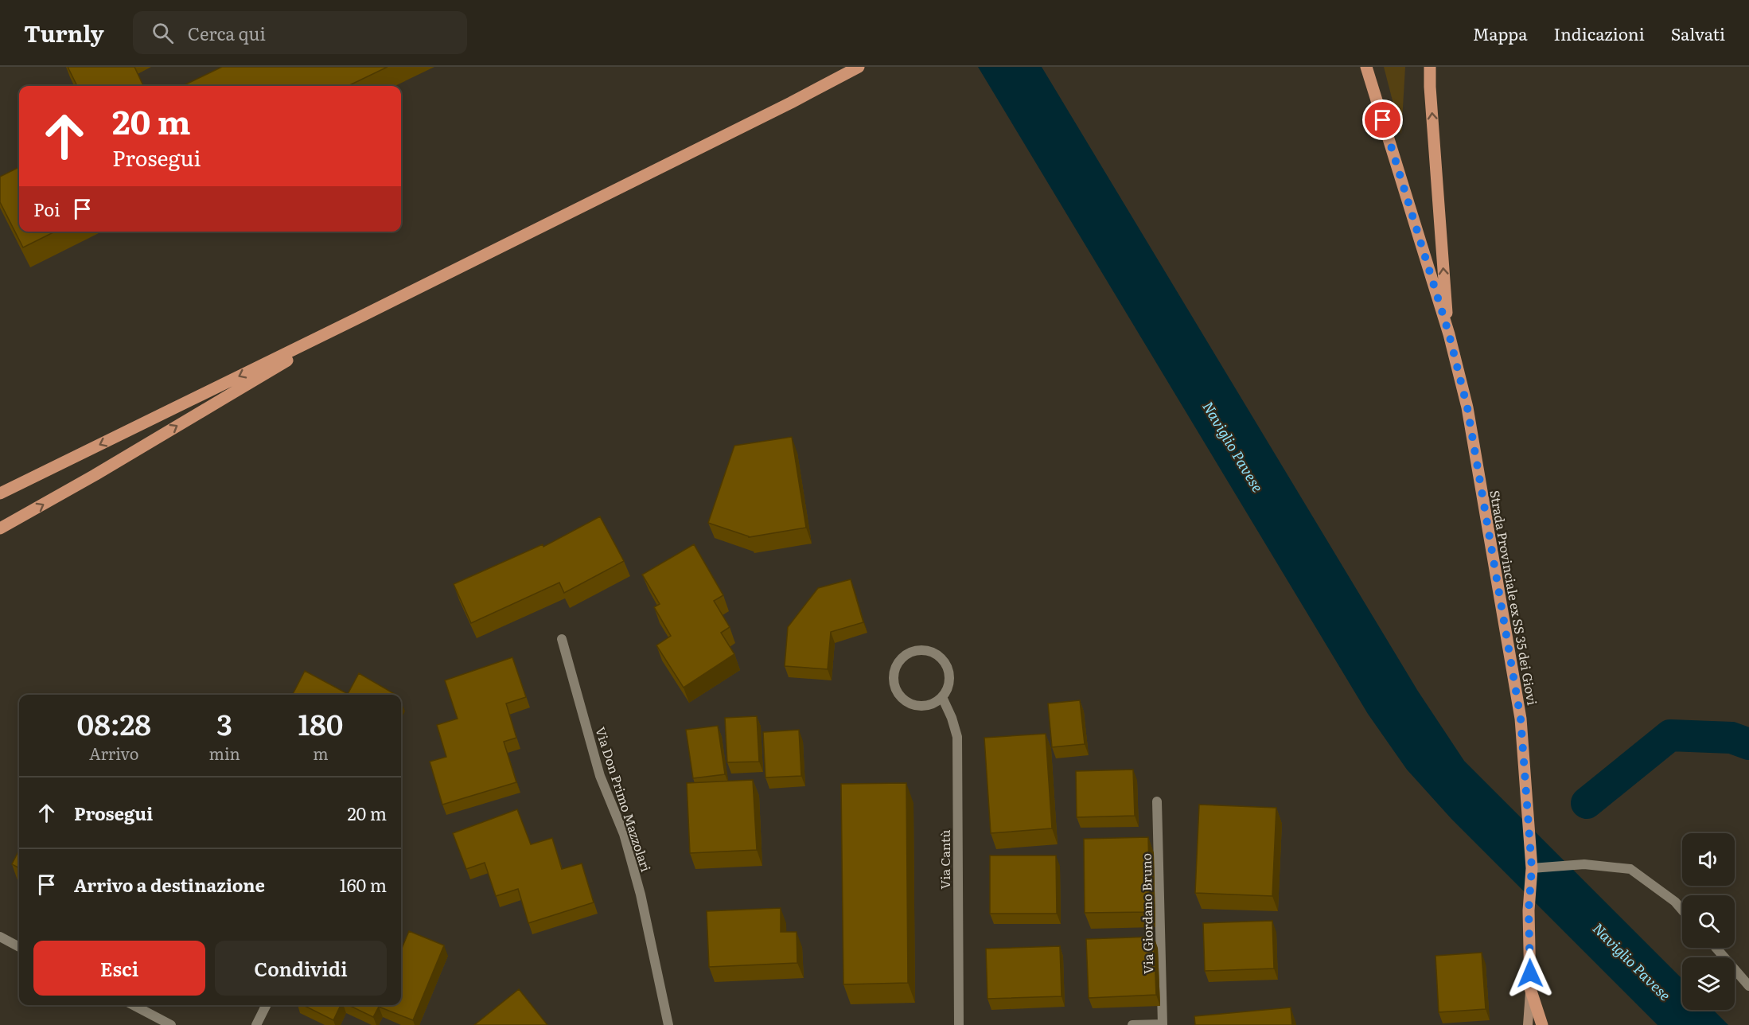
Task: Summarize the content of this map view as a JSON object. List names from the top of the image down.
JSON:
{
  "streets": {
    "main road": ["Strada Provinciale ex SS 35 dei Giovi"],
    "street": ["Via Don Primo Mazzolari", "Via Cantù", "Via Giordano Bruno"]
  },
  "water": ["Naviglio Pavese"],
  "page": {
    "header": "Turnly",
    "search": "Cerca qui",
    "nav": ["Mappa", "Indicazioni", "Salvati"],
    "turn": ["20 m", "Prosegui"],
    "then": "Poi",
    "eta": [
      "08:28",
      "Arrivo",
      "3",
      "min",
      "180",
      "m"
    ],
    "list": [
      {
        "name": "Prosegui",
        "value": "20 m"
      },
      {
        "name": "Arrivo a destinazione",
        "value": "160 m"
      }
    ],
    "buttons": ["Esci", "Condividi"]
  }
}
